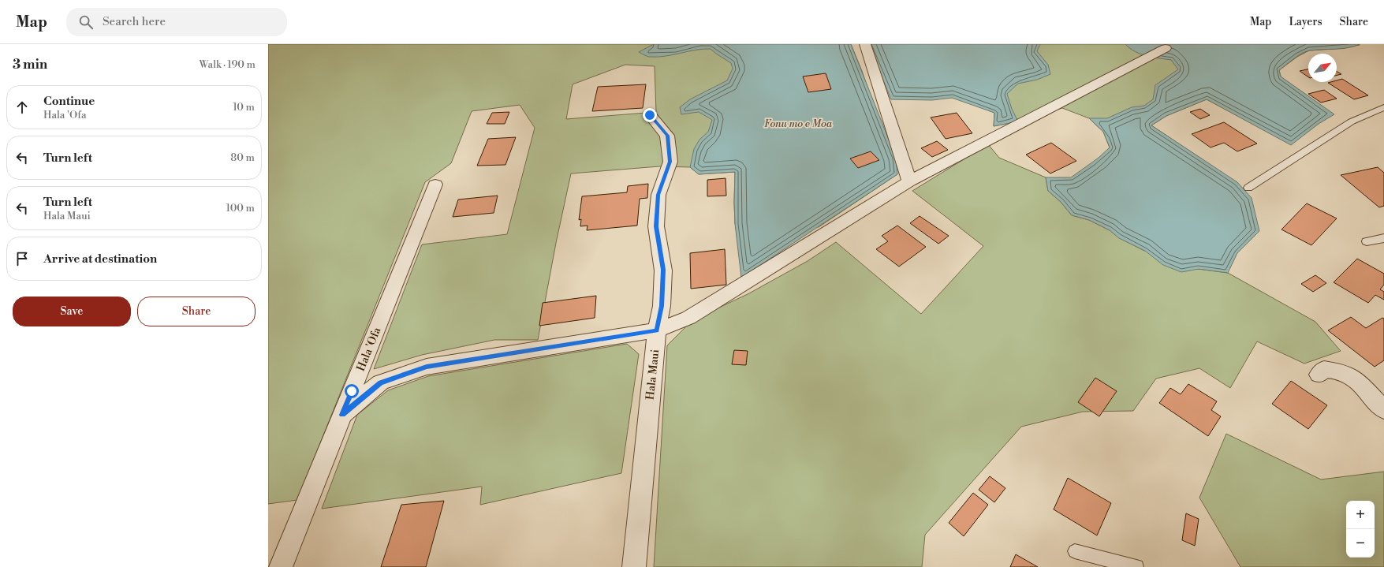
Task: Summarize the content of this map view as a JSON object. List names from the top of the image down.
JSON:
{
  "streets": {
    "street": ["Hala 'Ofa", "Hala Maui"]
  },
  "water": ["Fonu mo e Moa"],
  "north": "top right",
  "page": {
    "header": "Map",
    "search": "Search here",
    "nav": ["Map", "Layers", "Share"],
    "heading": ["3 min", "Walk · 190 m"],
    "list": [
      ["Continue", "Hala 'Ofa", "10 m"],
      ["Turn left", "80 m"],
      ["Turn left", "Hala Maui", "100 m"],
      "Arrive at destination"
    ],
    "buttons": ["Save", "Share"],
    "map_buttons": ["+", "−"]
  }
}
